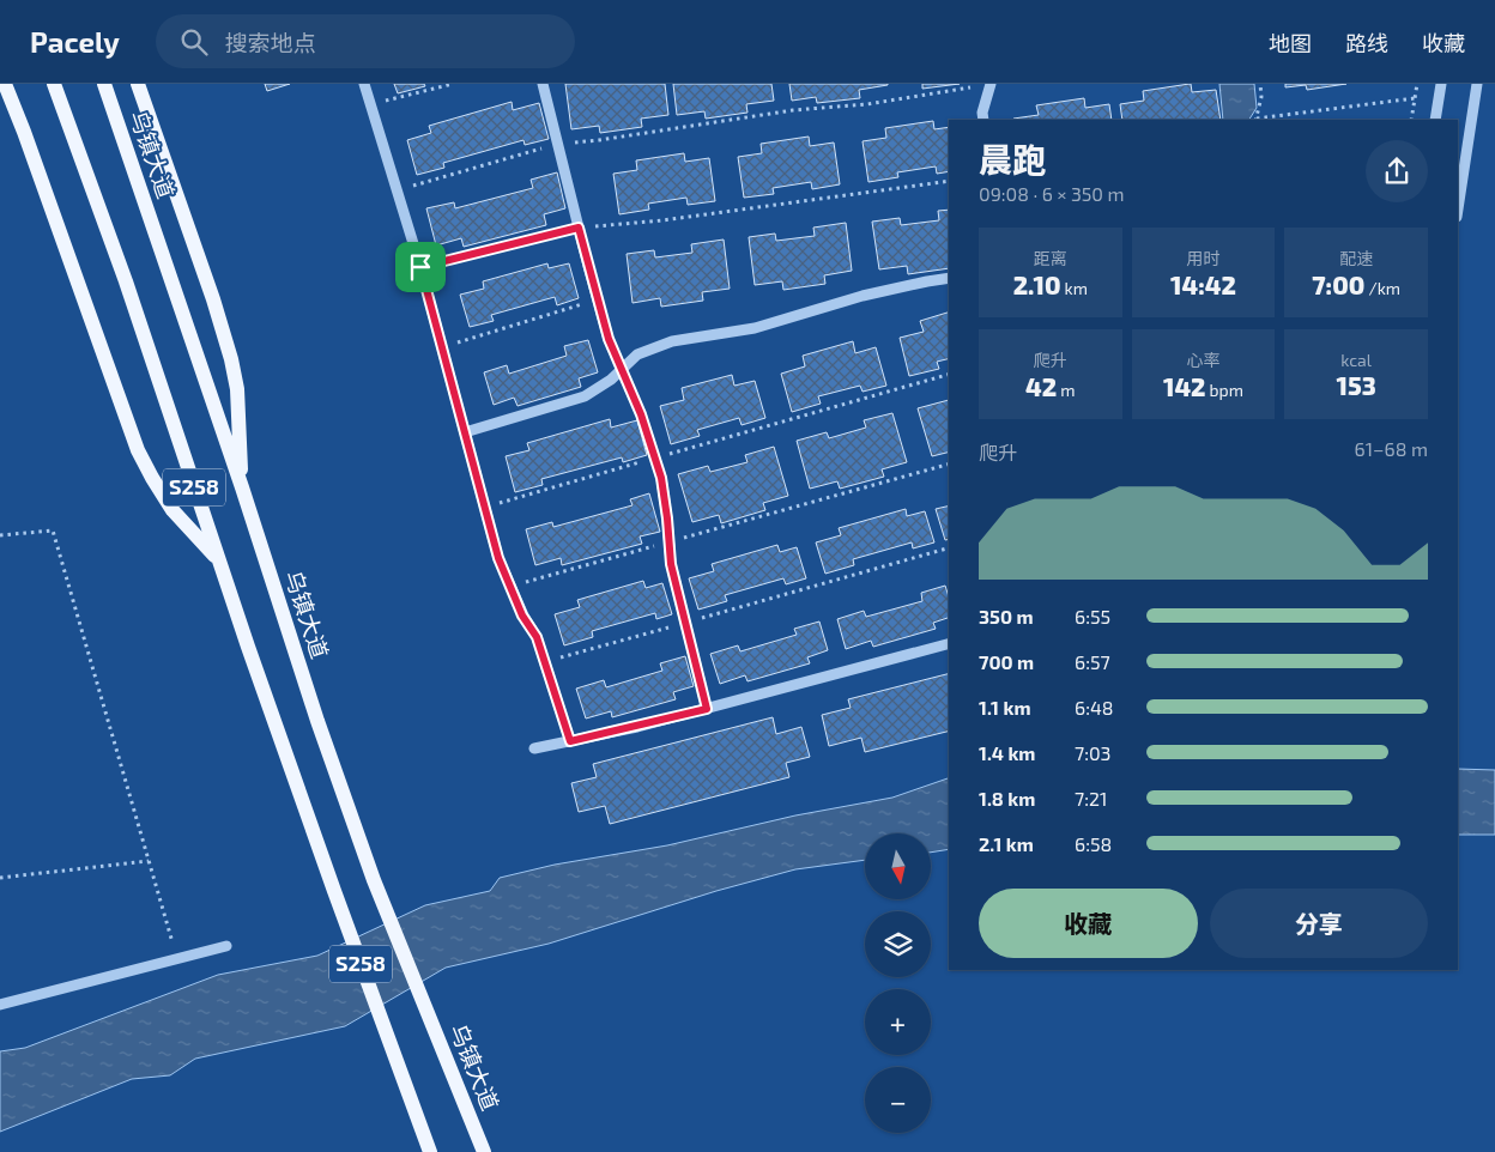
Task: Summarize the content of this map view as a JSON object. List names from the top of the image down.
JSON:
{
  "streets": {
    "main road": ["乌镇大道", "S258"]
  },
  "north": "bottom",
  "page": {
    "header": "Pacely",
    "search": "搜索地点",
    "nav": ["地图", "路线", "收藏"],
    "heading": ["晨跑", "09:08 · 6 × 350 m"],
    "stats": [
      ["距离", "2.10 km"],
      ["用时", "14:42"],
      ["配速", "7:00 /km"],
      ["爬升", "42 m"],
      ["心率", "142 bpm"],
      ["kcal", "153"]
    ],
    "chart": ["爬升", "61–68 m"],
    "list": [
      {
        "name": "350 m",
        "note": "6:55"
      },
      {
        "name": "700 m",
        "note": "6:57"
      },
      {
        "name": "1.1 km",
        "note": "6:48"
      },
      {
        "name": "1.4 km",
        "note": "7:03"
      },
      {
        "name": "1.8 km",
        "note": "7:21"
      },
      {
        "name": "2.1 km",
        "note": "6:58"
      }
    ],
    "map_buttons": ["+", "−"],
    "buttons": ["收藏", "分享"]
  }
}
